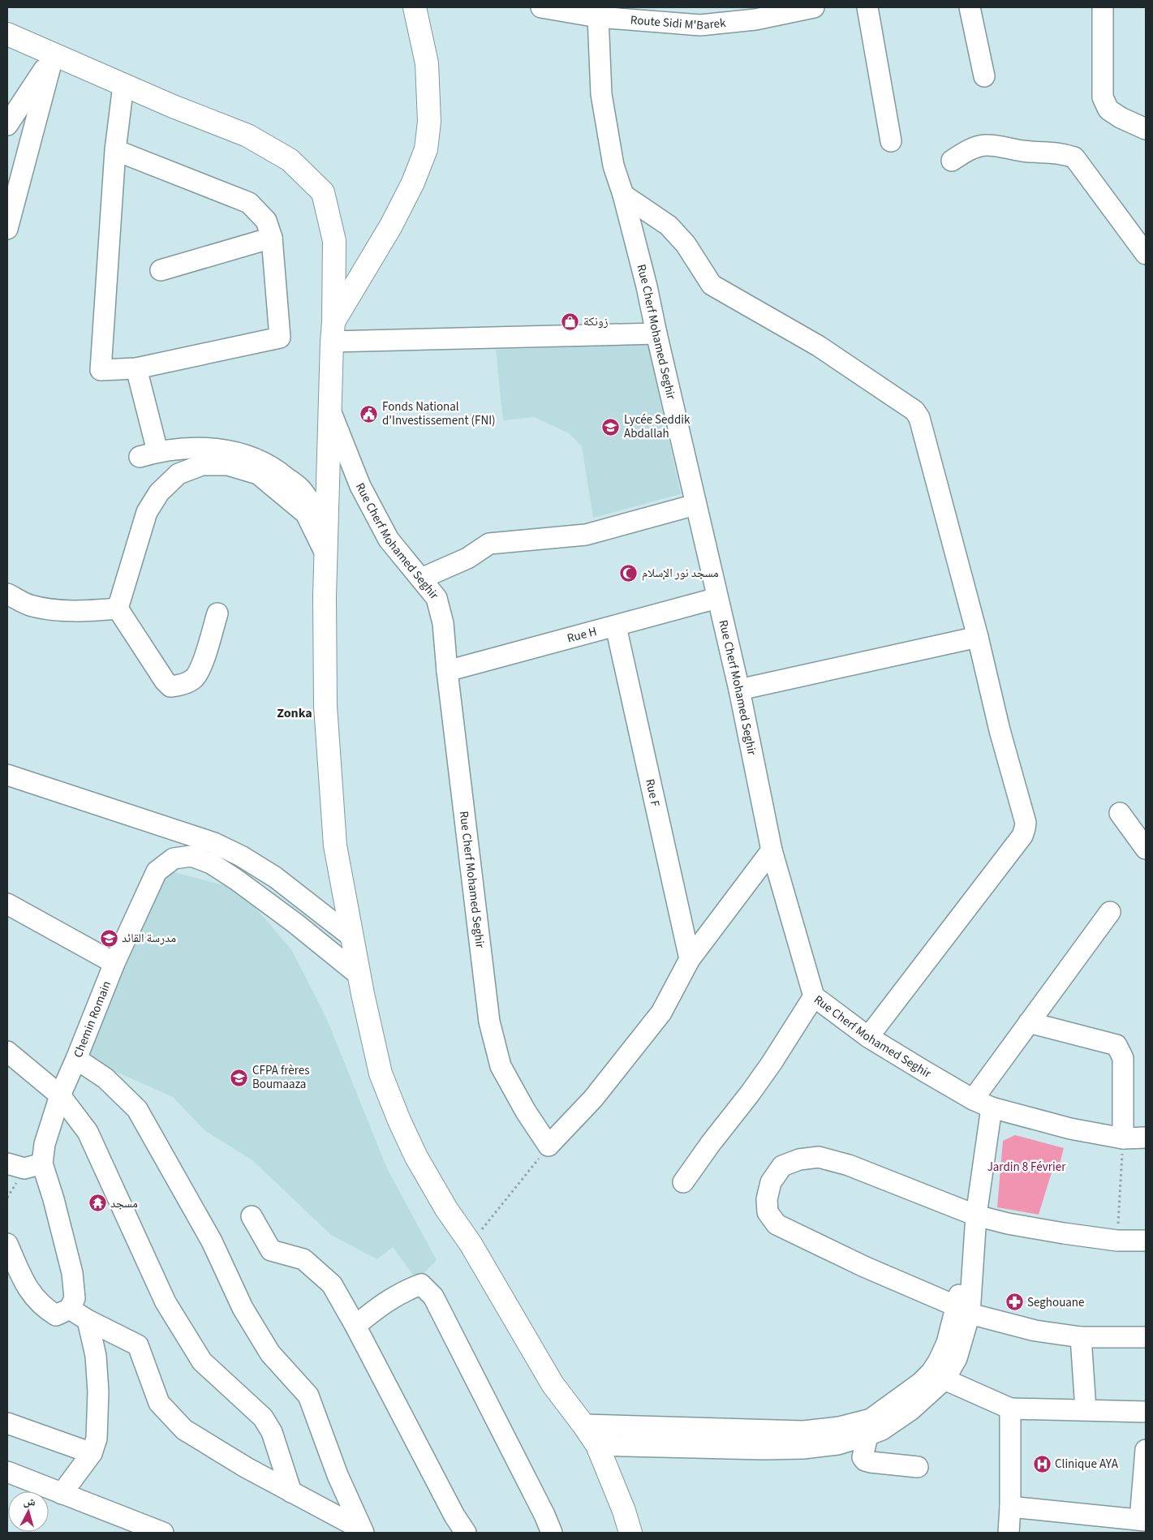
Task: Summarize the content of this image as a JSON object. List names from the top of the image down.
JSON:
{
  "streets": {
    "street": [
      "Route Sidi M'Barek",
      "Rue Cherf Mohamed Seghir",
      "Rue H",
      "Rue F",
      "Chemin Romain"
    ]
  },
  "crossings": [
    ["Route Sidi M'Barek", "Rue Cherf Mohamed Seghir"],
    ["Rue Cherf Mohamed Seghir", "Rue H"],
    ["Rue H", "Rue F"]
  ],
  "districts": ["Zonka"],
  "parks": ["Jardin 8 Février"],
  "places": {
    "shop": ["زونكة"],
    "public building": ["Fonds National d'Investissement (FNI)"],
    "school or university": ["Lycée Seddik Abdallah", "مدرسة القائد", "CFPA frères Boumaaza"],
    "mosque": ["مسجد نور الإسلام"],
    "temple": ["مسجد"],
    "pharmacy": ["Seghouane"],
    "hospital": ["Clinique AYA"]
  },
  "north": "top"
}
